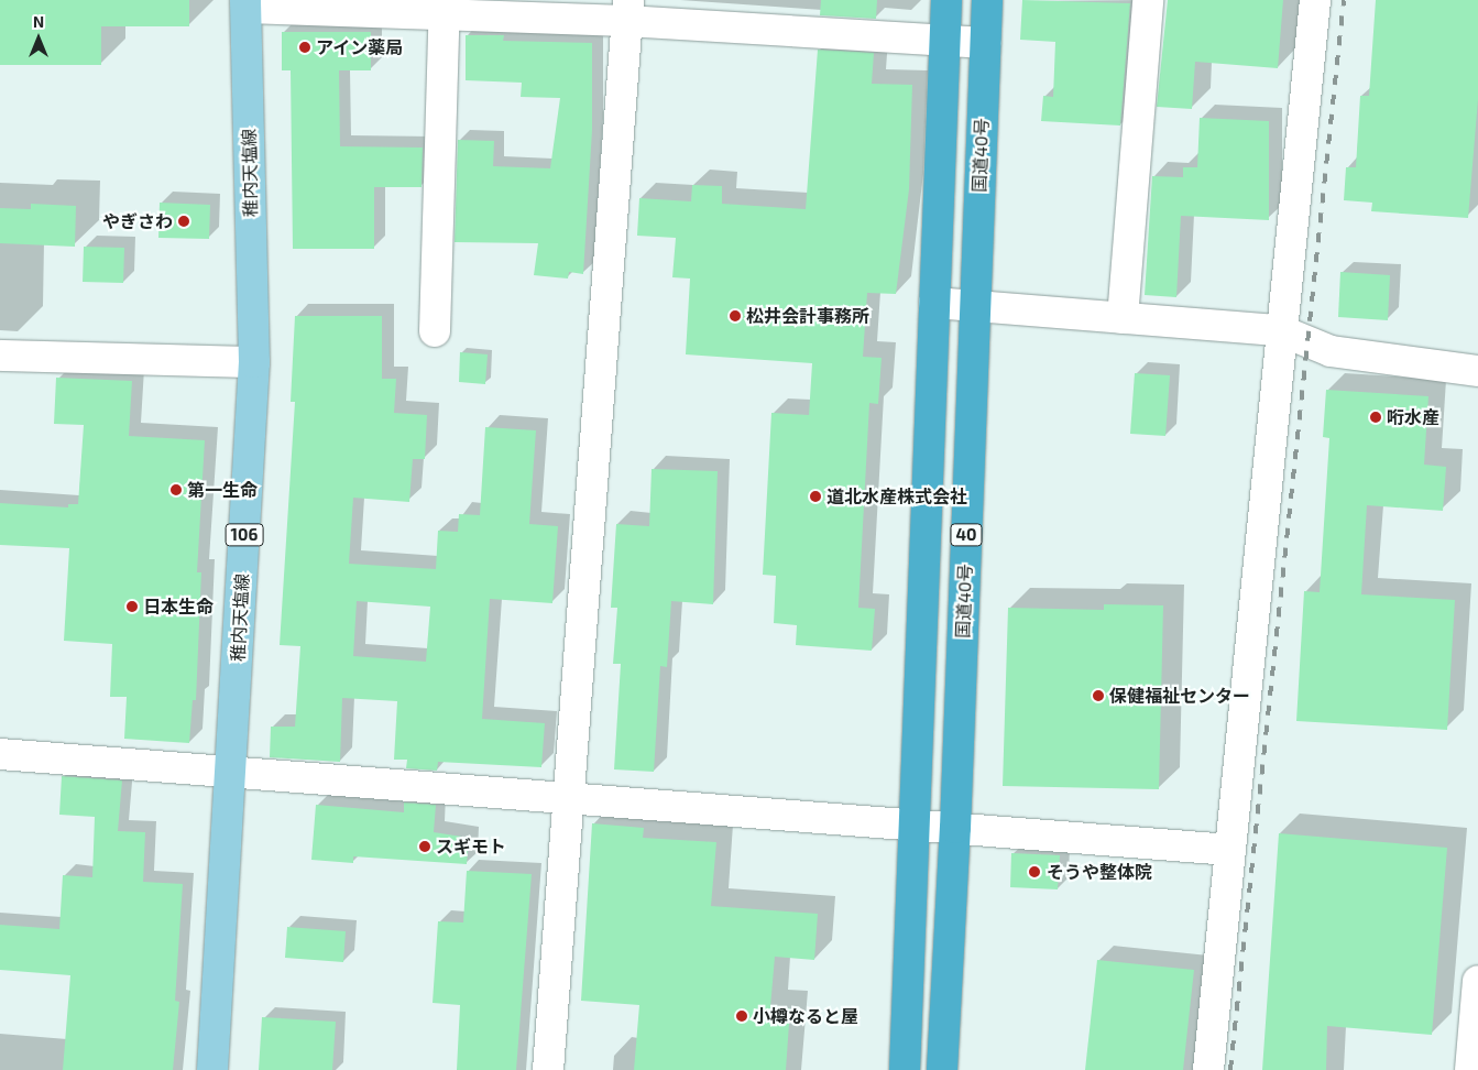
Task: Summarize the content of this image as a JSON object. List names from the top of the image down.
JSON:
{
  "streets": {
    "highway": ["国道40号", "40"],
    "main road": ["稚内天塩線", "106"]
  },
  "places": [
    "アイン薬局",
    "やぎさわ",
    "松井会計事務所",
    "哘水産",
    "第一生命",
    "道北水産株式会社",
    "日本生命",
    "保健福祉センター",
    "スギモト",
    "そうや整体院",
    "小樽なると屋"
  ],
  "north": "top"
}
